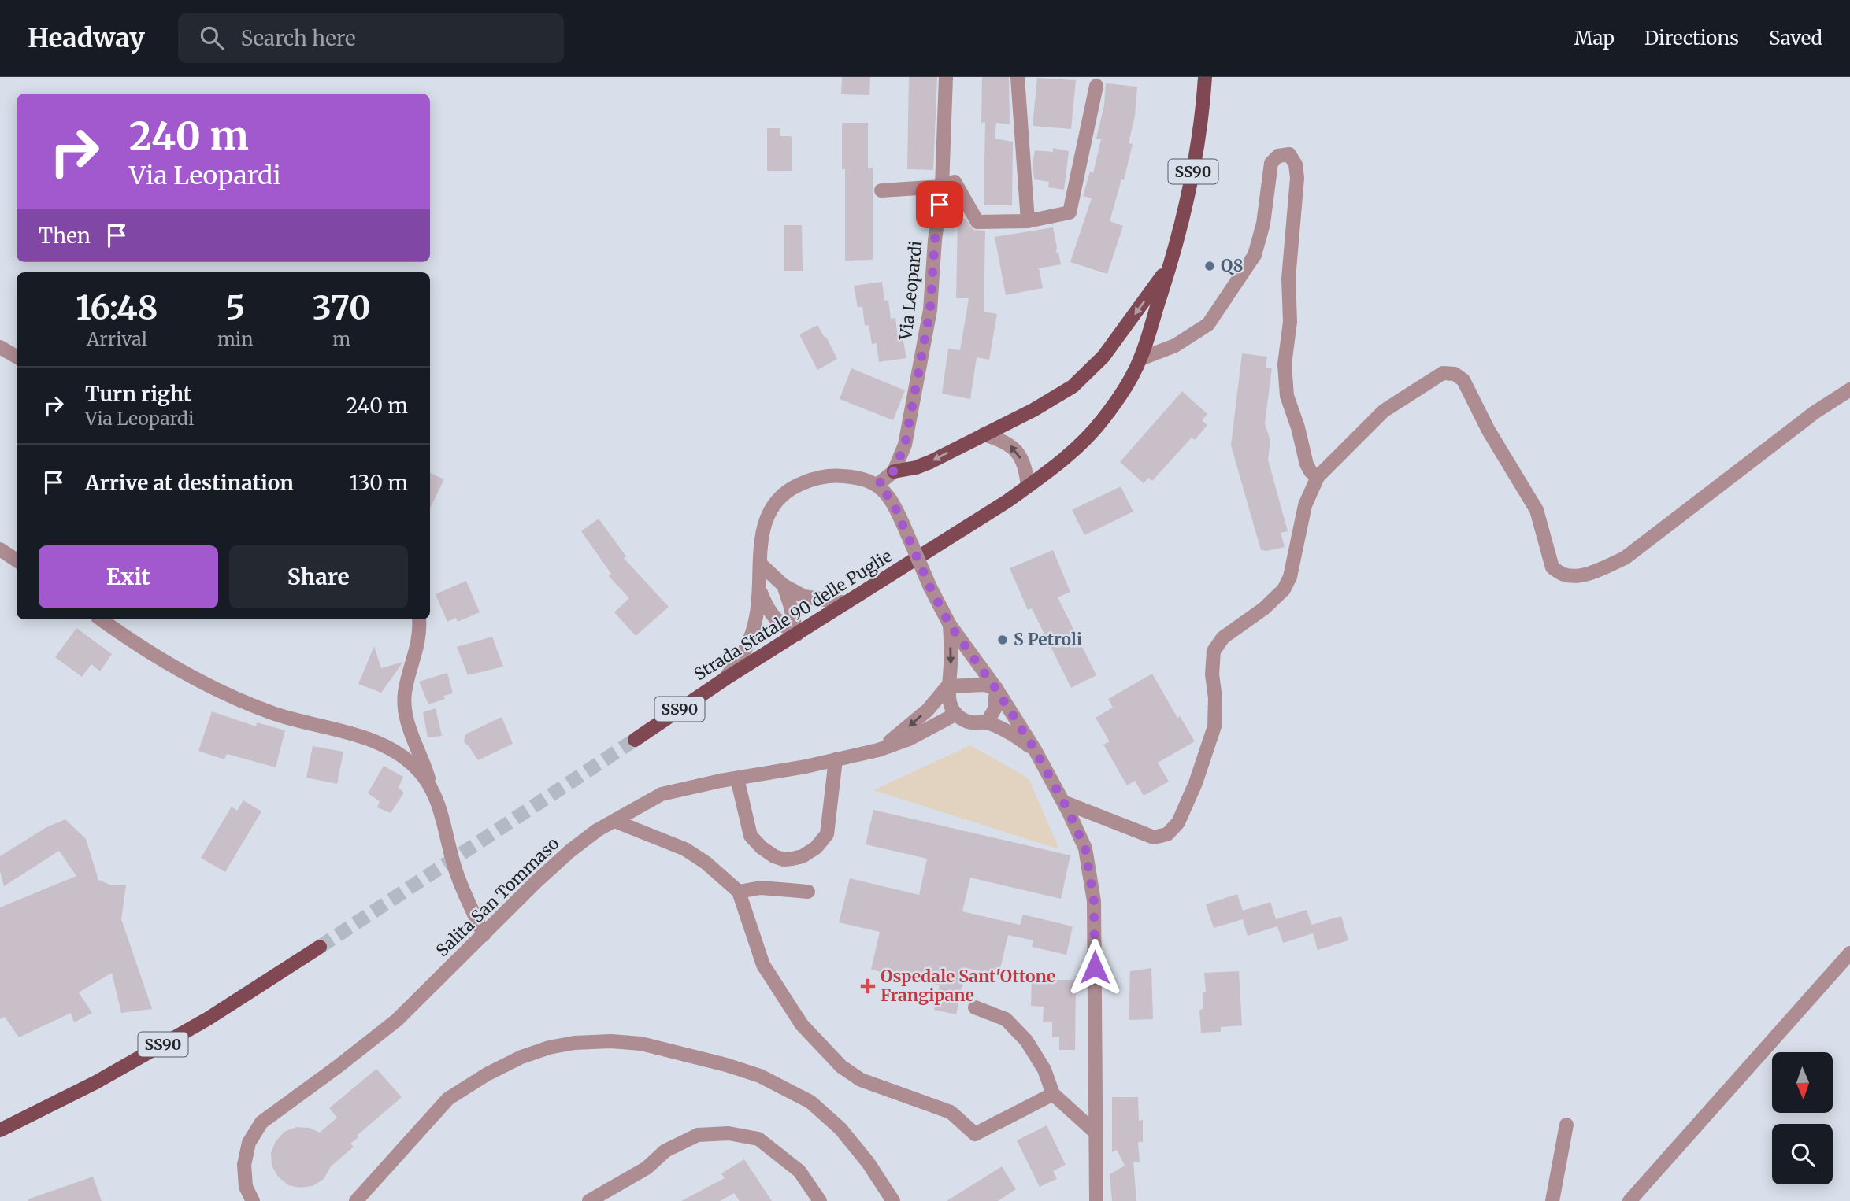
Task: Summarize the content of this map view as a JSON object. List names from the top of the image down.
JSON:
{
  "streets": {
    "main road": ["SS90", "Strada Statale 90 delle Puglie"],
    "street": ["Via Leopardi", "Salita San Tommaso"]
  },
  "places": {
    "other": ["Q8", "S Petroli"],
    "health": ["Ospedale Sant'Ottone Frangipane"]
  },
  "north": "bottom",
  "page": {
    "header": "Headway",
    "search": "Search here",
    "nav": ["Map", "Directions", "Saved"],
    "turn": ["240 m", "Via Leopardi"],
    "then": "Then",
    "eta": [
      "16:48",
      "Arrival",
      "5",
      "min",
      "370",
      "m"
    ],
    "list": [
      {
        "name": "Turn right",
        "note": "Via Leopardi",
        "value": "240 m"
      },
      {
        "name": "Arrive at destination",
        "value": "130 m"
      }
    ],
    "buttons": ["Exit", "Share"]
  }
}
